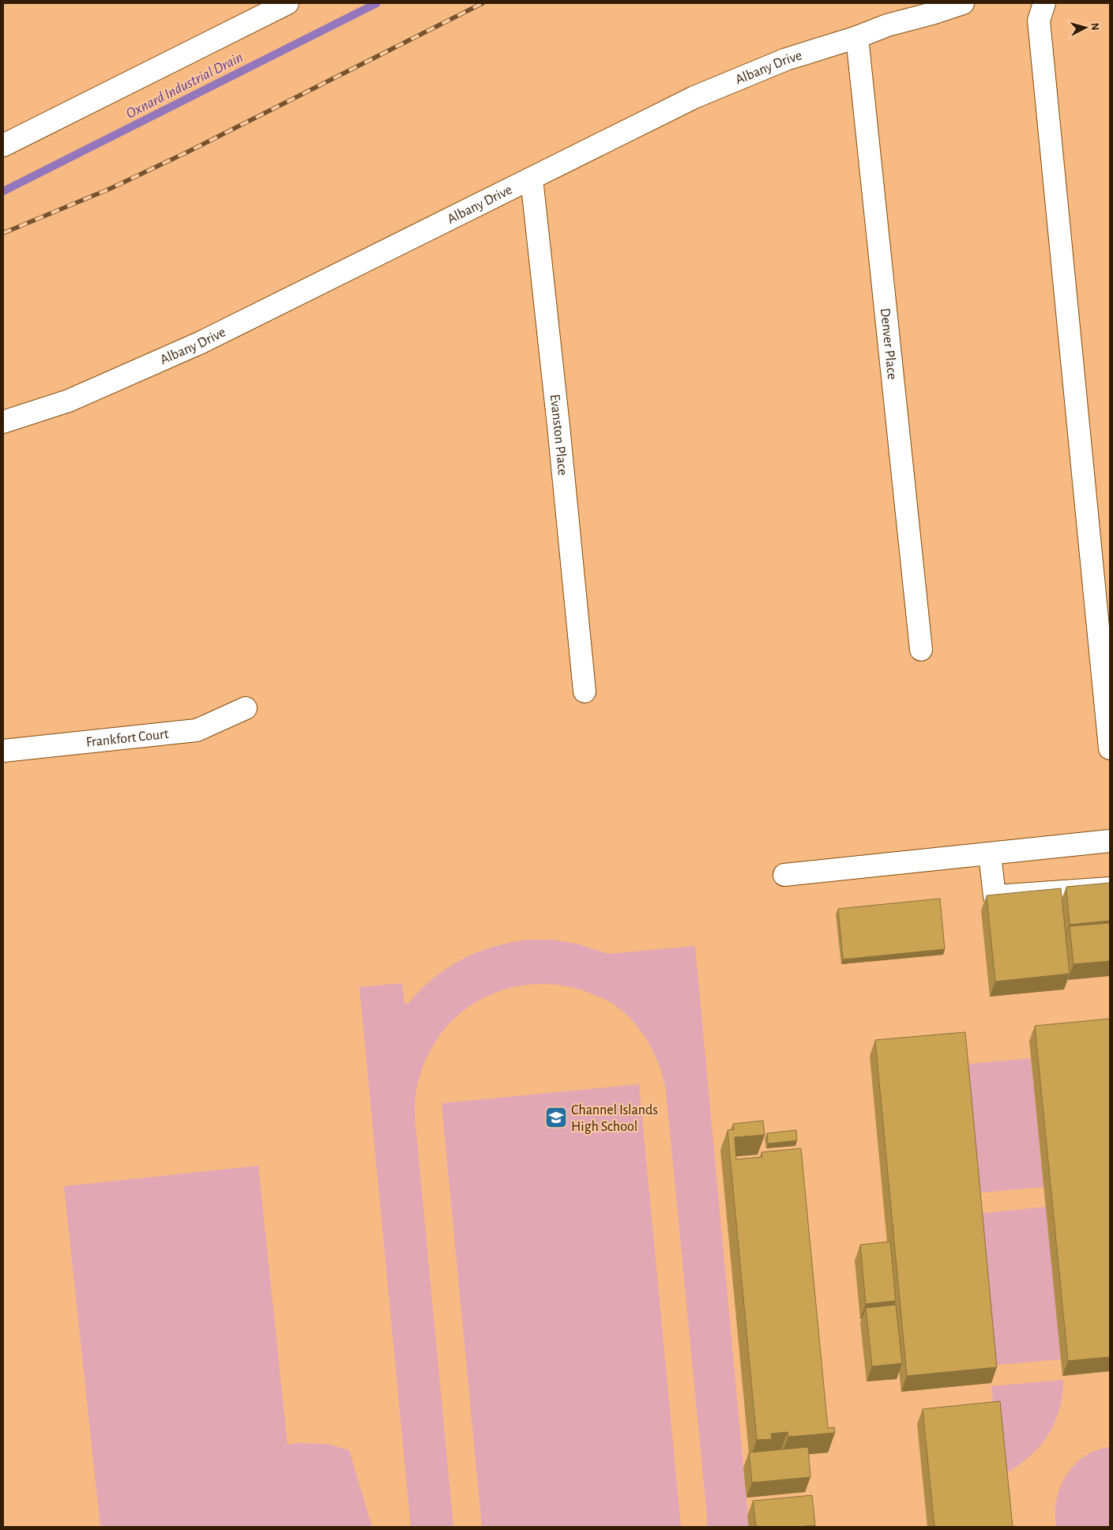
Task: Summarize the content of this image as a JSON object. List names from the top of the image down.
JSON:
{
  "streets": {
    "street": [
      "Albany Drive",
      "Denver Place",
      "Evanston Place",
      "Frankfort Court"
    ]
  },
  "crossings": [
    ["Albany Drive", "Denver Place"],
    ["Albany Drive", "Evanston Place"]
  ],
  "water": ["Oxnard Industrial Drain"],
  "places": {
    "school or university": ["Channel Islands High School"]
  },
  "north": "right"
}
